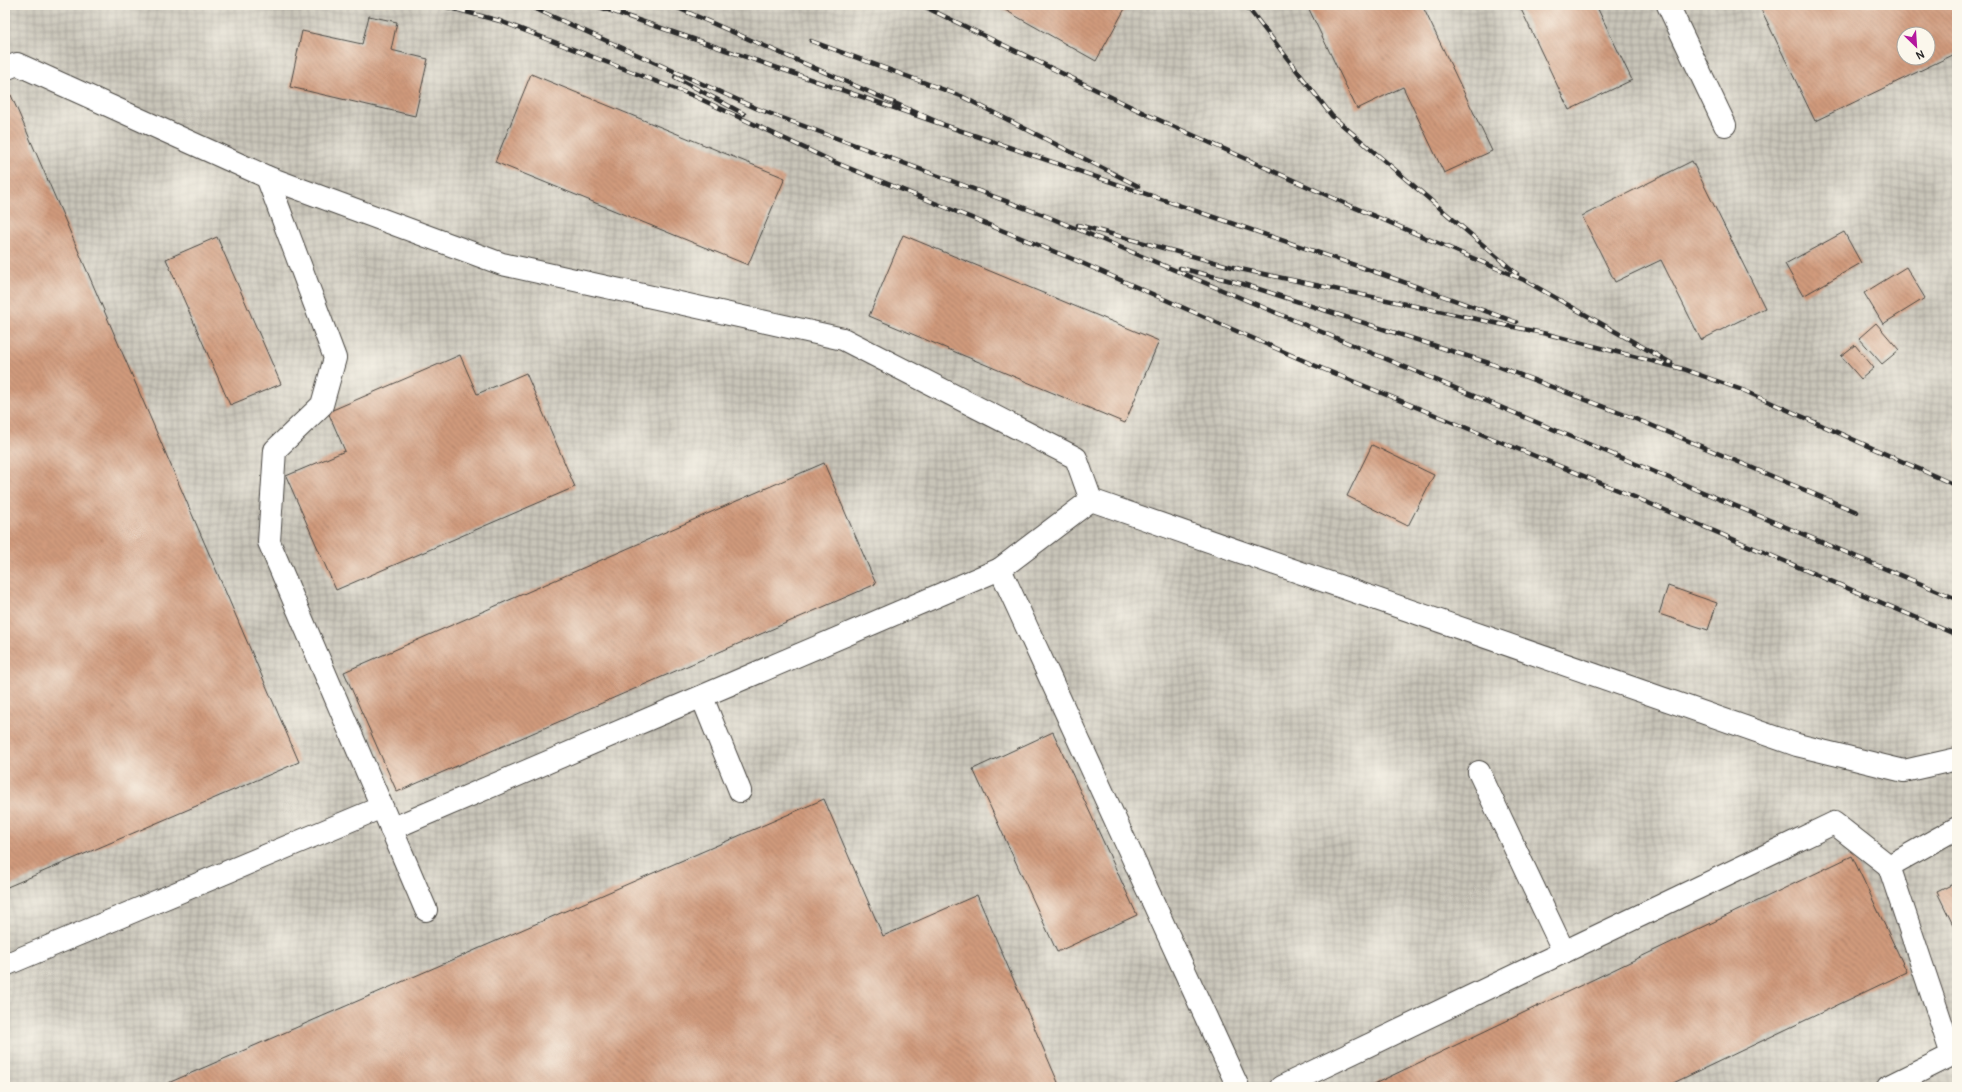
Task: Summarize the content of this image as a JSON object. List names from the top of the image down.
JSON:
{
  "north": "bottom right"
}
